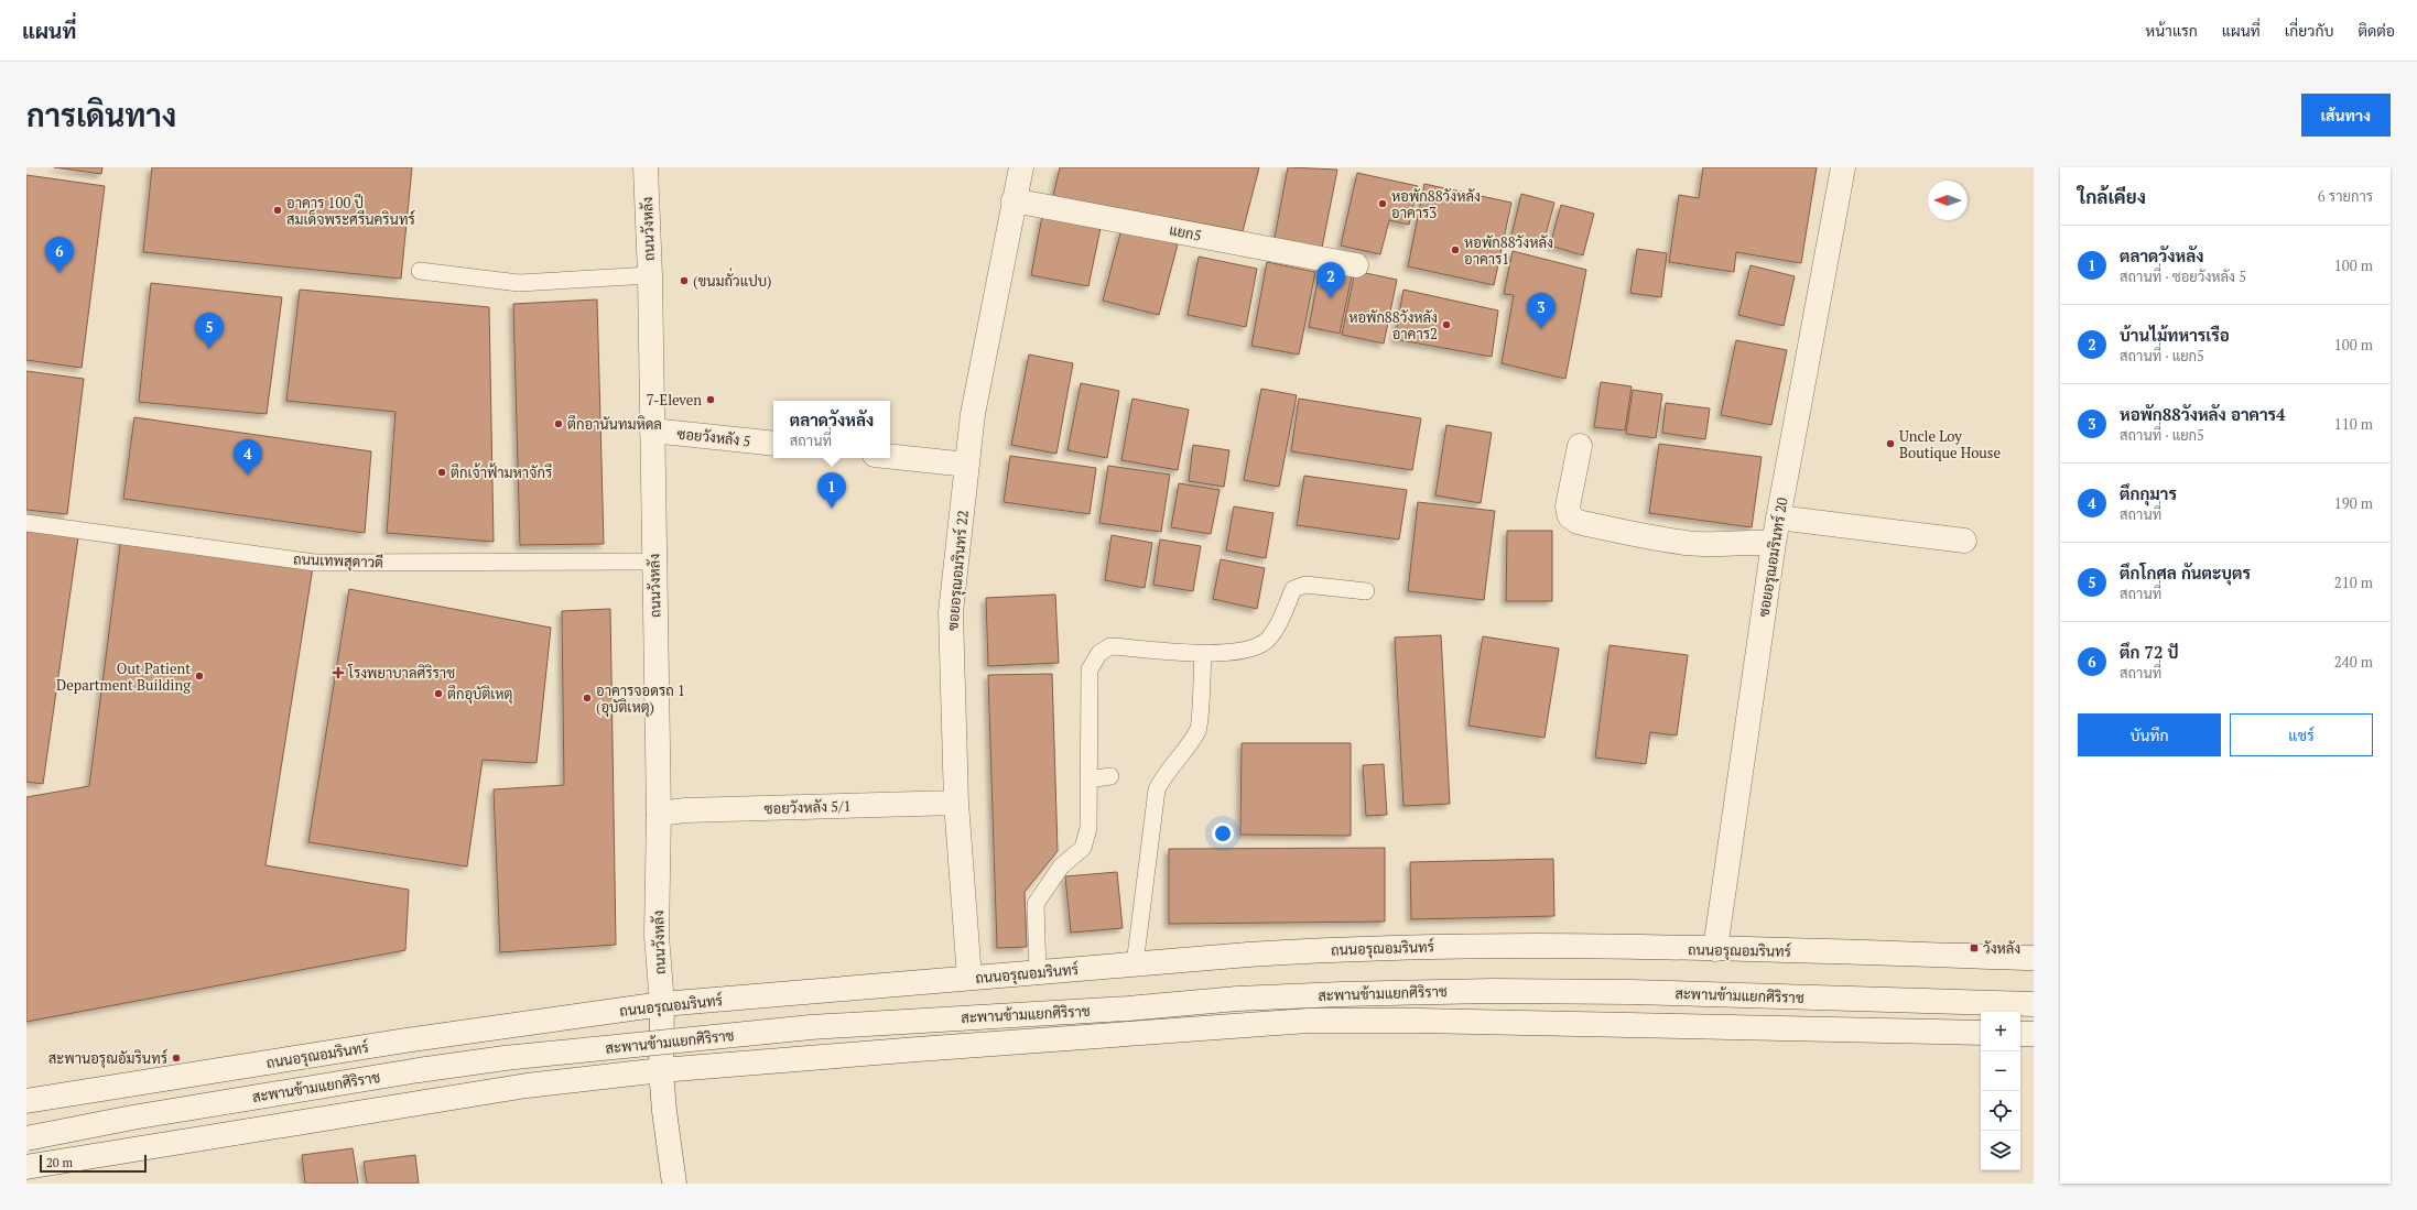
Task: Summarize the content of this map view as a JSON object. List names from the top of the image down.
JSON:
{
  "streets": {
    "main road": [
      "ถนนวังหลัง",
      "แยก5",
      "ซอยวังหลัง 5",
      "ซอยอรุณอมรินทร์ 20",
      "ซอยอรุณอมรินทร์ 22",
      "ซอยวังหลัง 5/1",
      "ถนนอรุณอมรินทร์",
      "สะพานข้ามแยกศิริราช"
    ],
    "lane": ["ถนนเทพสุดาวดี"]
  },
  "crossings": [
    ["ถนนวังหลัง", "ซอยวังหลัง 5"],
    ["ถนนวังหลัง", "ถนนเทพสุดาวดี"],
    ["ถนนวังหลัง", "ซอยวังหลัง 5/1"],
    ["ถนนวังหลัง", "ถนนอรุณอมรินทร์"],
    ["แยก5", "ซอยอรุณอมรินทร์ 22"],
    ["ซอยอรุณอมรินทร์ 20", "ถนนอรุณอมรินทร์"],
    ["ซอยอรุณอมรินทร์ 22", "ซอยวังหลัง 5/1"],
    ["ซอยอรุณอมรินทร์ 22", "ถนนอรุณอมรินทร์"]
  ],
  "places": {
    "other": [
      "หอพัก88วังหลัง อาคาร3",
      "อาคาร 100 ปี สมเด็จพระศรีนครินทร์",
      "หอพัก88วังหลัง อาคาร1",
      "(ขนมถั่วแปบ)",
      "หอพัก88วังหลัง อาคาร2",
      "7-Eleven",
      "ตึกอานันทมหิดล",
      "Uncle Loy Boutique House",
      "ตึกเจ้าฟ้ามหาจักรี",
      "Out Patient Department Building",
      "ตึกอุบัติเหตุ",
      "อาคารจอดรถ 1 (อุบัติเหตุ)",
      "สะพานอรุณอัมรินทร์"
    ],
    "health": ["โรงพยาบาลศิริราช"],
    "transit": ["วังหลัง"]
  },
  "scale_bar": "20 m",
  "north": "left",
  "page": {
    "header": "แผนที่",
    "nav": [
      "หน้าแรก",
      "แผนที่",
      "เกี่ยวกับ",
      "ติดต่อ"
    ],
    "title": "การเดินทาง",
    "buttons": [
      "เส้นทาง",
      ["บันทึก", "แชร์"]
    ],
    "heading": ["ใกล้เคียง", "6 รายการ"],
    "list": [
      {
        "mark": "1",
        "name": "ตลาดวังหลัง",
        "note": "สถานที่ · ซอยวังหลัง 5",
        "value": "100 m"
      },
      {
        "mark": "2",
        "name": "บ้านไม้ทหารเรือ",
        "note": "สถานที่ · แยก5",
        "value": "100 m"
      },
      {
        "mark": "3",
        "name": "หอพัก88วังหลัง อาคาร4",
        "note": "สถานที่ · แยก5",
        "value": "110 m"
      },
      {
        "mark": "4",
        "name": "ตึกกุมาร",
        "note": "สถานที่",
        "value": "190 m"
      },
      {
        "mark": "5",
        "name": "ตึกโกศล กันตะบุตร",
        "note": "สถานที่",
        "value": "210 m"
      },
      {
        "mark": "6",
        "name": "ตึก 72 ปั",
        "note": "สถานที่",
        "value": "240 m"
      }
    ],
    "pins": [
      "6",
      "2",
      "3",
      "5",
      "4",
      "1"
    ],
    "popup": ["ตลาดวังหลัง", "สถานที่"],
    "map_buttons": ["+", "−"],
    "scale": "20 m"
  }
}
